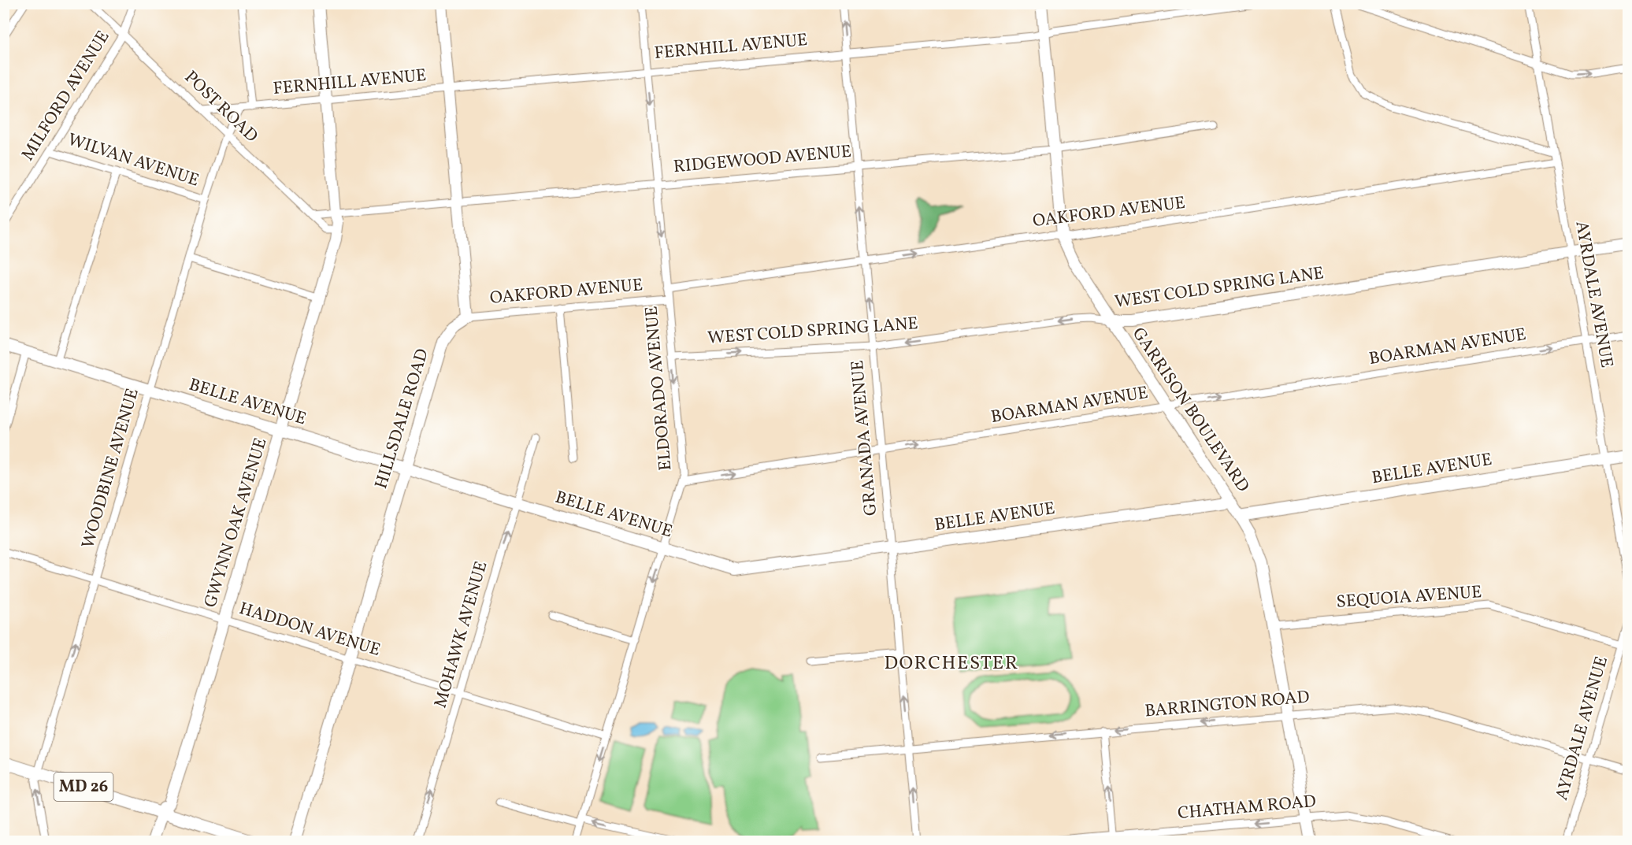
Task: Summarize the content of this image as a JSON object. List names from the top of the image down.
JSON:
{
  "streets": {
    "main road": ["MD 26"],
    "street": [
      "FERNHILL AVENUE",
      "MILFORD AVENUE",
      "POST ROAD",
      "RIDGEWOOD AVENUE",
      "WILVAN AVENUE",
      "OAKFORD AVENUE",
      "WEST COLD SPRING LANE",
      "AYRDALE AVENUE",
      "BOARMAN AVENUE",
      "ELDORADO AVENUE",
      "BELLE AVENUE",
      "GARRISON BOULEVARD",
      "HILLSDALE ROAD",
      "GRANADA AVENUE",
      "WOODBINE AVENUE",
      "GWYNN OAK AVENUE",
      "SEQUOIA AVENUE",
      "HADDON AVENUE",
      "MOHAWK AVENUE",
      "BARRINGTON ROAD",
      "CHATHAM ROAD"
    ]
  },
  "crossings": [
    ["FERNHILL AVENUE", "POST ROAD"],
    ["FERNHILL AVENUE", "ELDORADO AVENUE"],
    ["FERNHILL AVENUE", "GARRISON BOULEVARD"],
    ["FERNHILL AVENUE", "GRANADA AVENUE"],
    ["FERNHILL AVENUE", "WOODBINE AVENUE"],
    ["FERNHILL AVENUE", "GWYNN OAK AVENUE"],
    ["MILFORD AVENUE", "POST ROAD"],
    ["MILFORD AVENUE", "WILVAN AVENUE"],
    ["POST ROAD", "RIDGEWOOD AVENUE"],
    ["POST ROAD", "WOODBINE AVENUE"],
    ["POST ROAD", "GWYNN OAK AVENUE"],
    ["RIDGEWOOD AVENUE", "ELDORADO AVENUE"],
    ["RIDGEWOOD AVENUE", "GARRISON BOULEVARD"],
    ["RIDGEWOOD AVENUE", "GRANADA AVENUE"],
    ["RIDGEWOOD AVENUE", "GWYNN OAK AVENUE"],
    ["WILVAN AVENUE", "WOODBINE AVENUE"],
    ["OAKFORD AVENUE", "AYRDALE AVENUE"],
    ["OAKFORD AVENUE", "ELDORADO AVENUE"],
    ["OAKFORD AVENUE", "GARRISON BOULEVARD"],
    ["OAKFORD AVENUE", "HILLSDALE ROAD"],
    ["OAKFORD AVENUE", "GRANADA AVENUE"],
    ["WEST COLD SPRING LANE", "AYRDALE AVENUE"],
    ["WEST COLD SPRING LANE", "ELDORADO AVENUE"],
    ["WEST COLD SPRING LANE", "GARRISON BOULEVARD"],
    ["WEST COLD SPRING LANE", "GRANADA AVENUE"],
    ["AYRDALE AVENUE", "BOARMAN AVENUE"],
    ["AYRDALE AVENUE", "BELLE AVENUE"],
    ["AYRDALE AVENUE", "SEQUOIA AVENUE"],
    ["AYRDALE AVENUE", "BARRINGTON ROAD"],
    ["BOARMAN AVENUE", "ELDORADO AVENUE"],
    ["BOARMAN AVENUE", "GARRISON BOULEVARD"],
    ["BOARMAN AVENUE", "GRANADA AVENUE"],
    ["ELDORADO AVENUE", "BELLE AVENUE"],
    ["ELDORADO AVENUE", "HADDON AVENUE"],
    ["BELLE AVENUE", "GARRISON BOULEVARD"],
    ["BELLE AVENUE", "HILLSDALE ROAD"],
    ["BELLE AVENUE", "GRANADA AVENUE"],
    ["BELLE AVENUE", "WOODBINE AVENUE"],
    ["BELLE AVENUE", "GWYNN OAK AVENUE"],
    ["BELLE AVENUE", "MOHAWK AVENUE"],
    ["GARRISON BOULEVARD", "SEQUOIA AVENUE"],
    ["GARRISON BOULEVARD", "BARRINGTON ROAD"],
    ["GARRISON BOULEVARD", "CHATHAM ROAD"],
    ["HILLSDALE ROAD", "HADDON AVENUE"],
    ["GRANADA AVENUE", "BARRINGTON ROAD"],
    ["WOODBINE AVENUE", "HADDON AVENUE"],
    ["WOODBINE AVENUE", "MD 26"],
    ["GWYNN OAK AVENUE", "HADDON AVENUE"],
    ["GWYNN OAK AVENUE", "MD 26"],
    ["HADDON AVENUE", "MOHAWK AVENUE"]
  ],
  "one_way": [
    "BOARMAN AVENUE",
    "ELDORADO AVENUE",
    "GRANADA AVENUE",
    "MOHAWK AVENUE",
    "BARRINGTON ROAD",
    "CHATHAM ROAD"
  ],
  "districts": ["DORCHESTER"]
}
